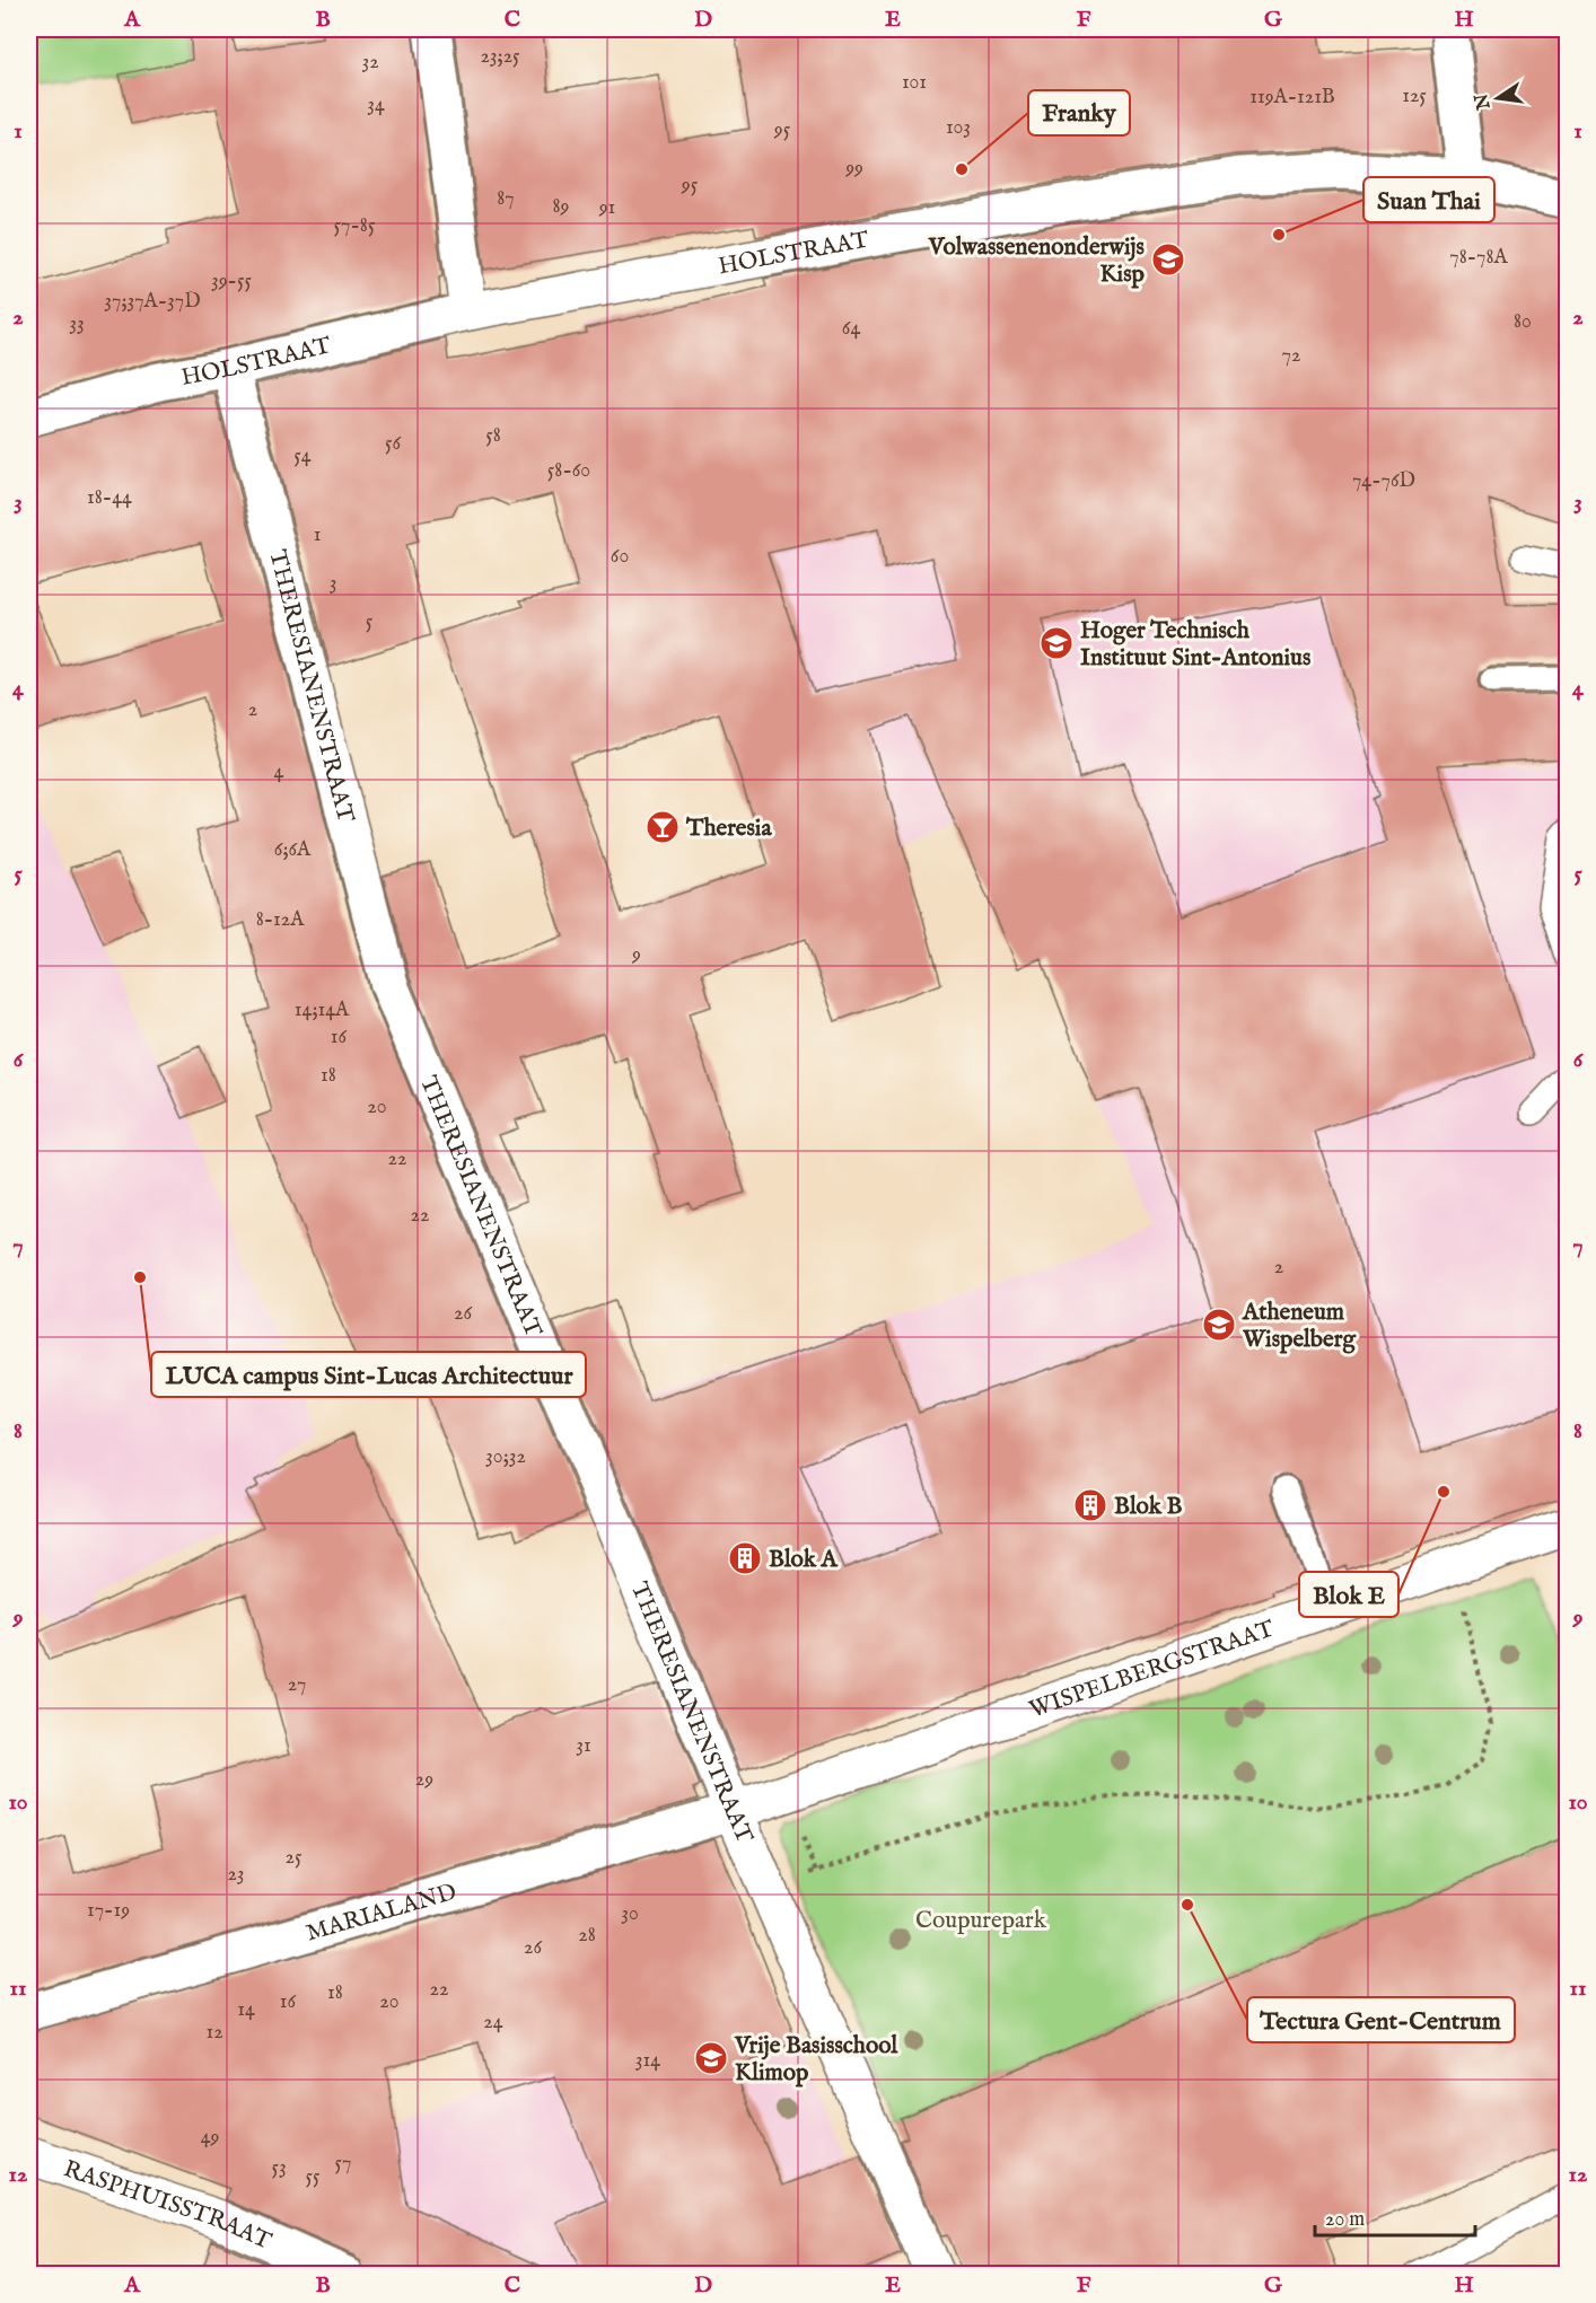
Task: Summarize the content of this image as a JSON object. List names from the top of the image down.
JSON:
{
  "streets": {
    "street": [
      "HOLSTRAAT",
      "THERESIANENSTRAAT",
      "WISPELBERGSTRAAT",
      "MARIALAND",
      "RASPHUISSTRAAT"
    ]
  },
  "crossings": [
    ["HOLSTRAAT", "THERESIANENSTRAAT"],
    ["THERESIANENSTRAAT", "WISPELBERGSTRAAT"],
    ["THERESIANENSTRAAT", "MARIALAND"],
    ["WISPELBERGSTRAAT", "MARIALAND"]
  ],
  "parks": ["Coupurepark"],
  "places": {
    "other": [
      "Franky",
      "Suan Thai",
      "LUCA campus Sint-Lucas Architectuur",
      "Blok E",
      "Tectura Gent-Centrum"
    ],
    "school or university": [
      "Volwassenenonderwijs Kisp",
      "Hoger Technisch Instituut Sint-Antonius",
      "Atheneum Wispelberg",
      "Vrije Basisschool Klimop"
    ],
    "bar": ["Theresia"],
    "building": ["Blok B", "Blok A"]
  },
  "house_numbers": [
    "23;25",
    "32",
    "101",
    "125",
    "119A-121B",
    "34",
    "103",
    "95",
    "99",
    "95",
    "87",
    "89",
    "91",
    "57-85",
    "78-78A",
    "39-55",
    "37;37A-37D",
    "80",
    "33",
    "64",
    "72",
    "58",
    "56",
    "54",
    "58-60",
    "74-76D",
    "18-44",
    "1",
    "60",
    "3",
    "5",
    "2",
    "4",
    "6;6A",
    "8-12A",
    "9",
    "14;14A",
    "16",
    "18",
    "20",
    "22",
    "22",
    "2",
    "26",
    "30;32",
    "27",
    "31",
    "29",
    "25",
    "23",
    "17-19",
    "30",
    "28",
    "26",
    "22",
    "18",
    "16",
    "20",
    "14",
    "24",
    "12",
    "314",
    "49",
    "57",
    "53",
    "55"
  ],
  "scale_bar": "20 m",
  "north": "left",
  "grid": {
    "columns": [
      "A",
      "B",
      "C",
      "D",
      "E",
      "F",
      "G",
      "H"
    ],
    "rows": [
      "1",
      "2",
      "3",
      "4",
      "5",
      "6",
      "7",
      "8",
      "9",
      "10",
      "11",
      "12"
    ]
  }
}
